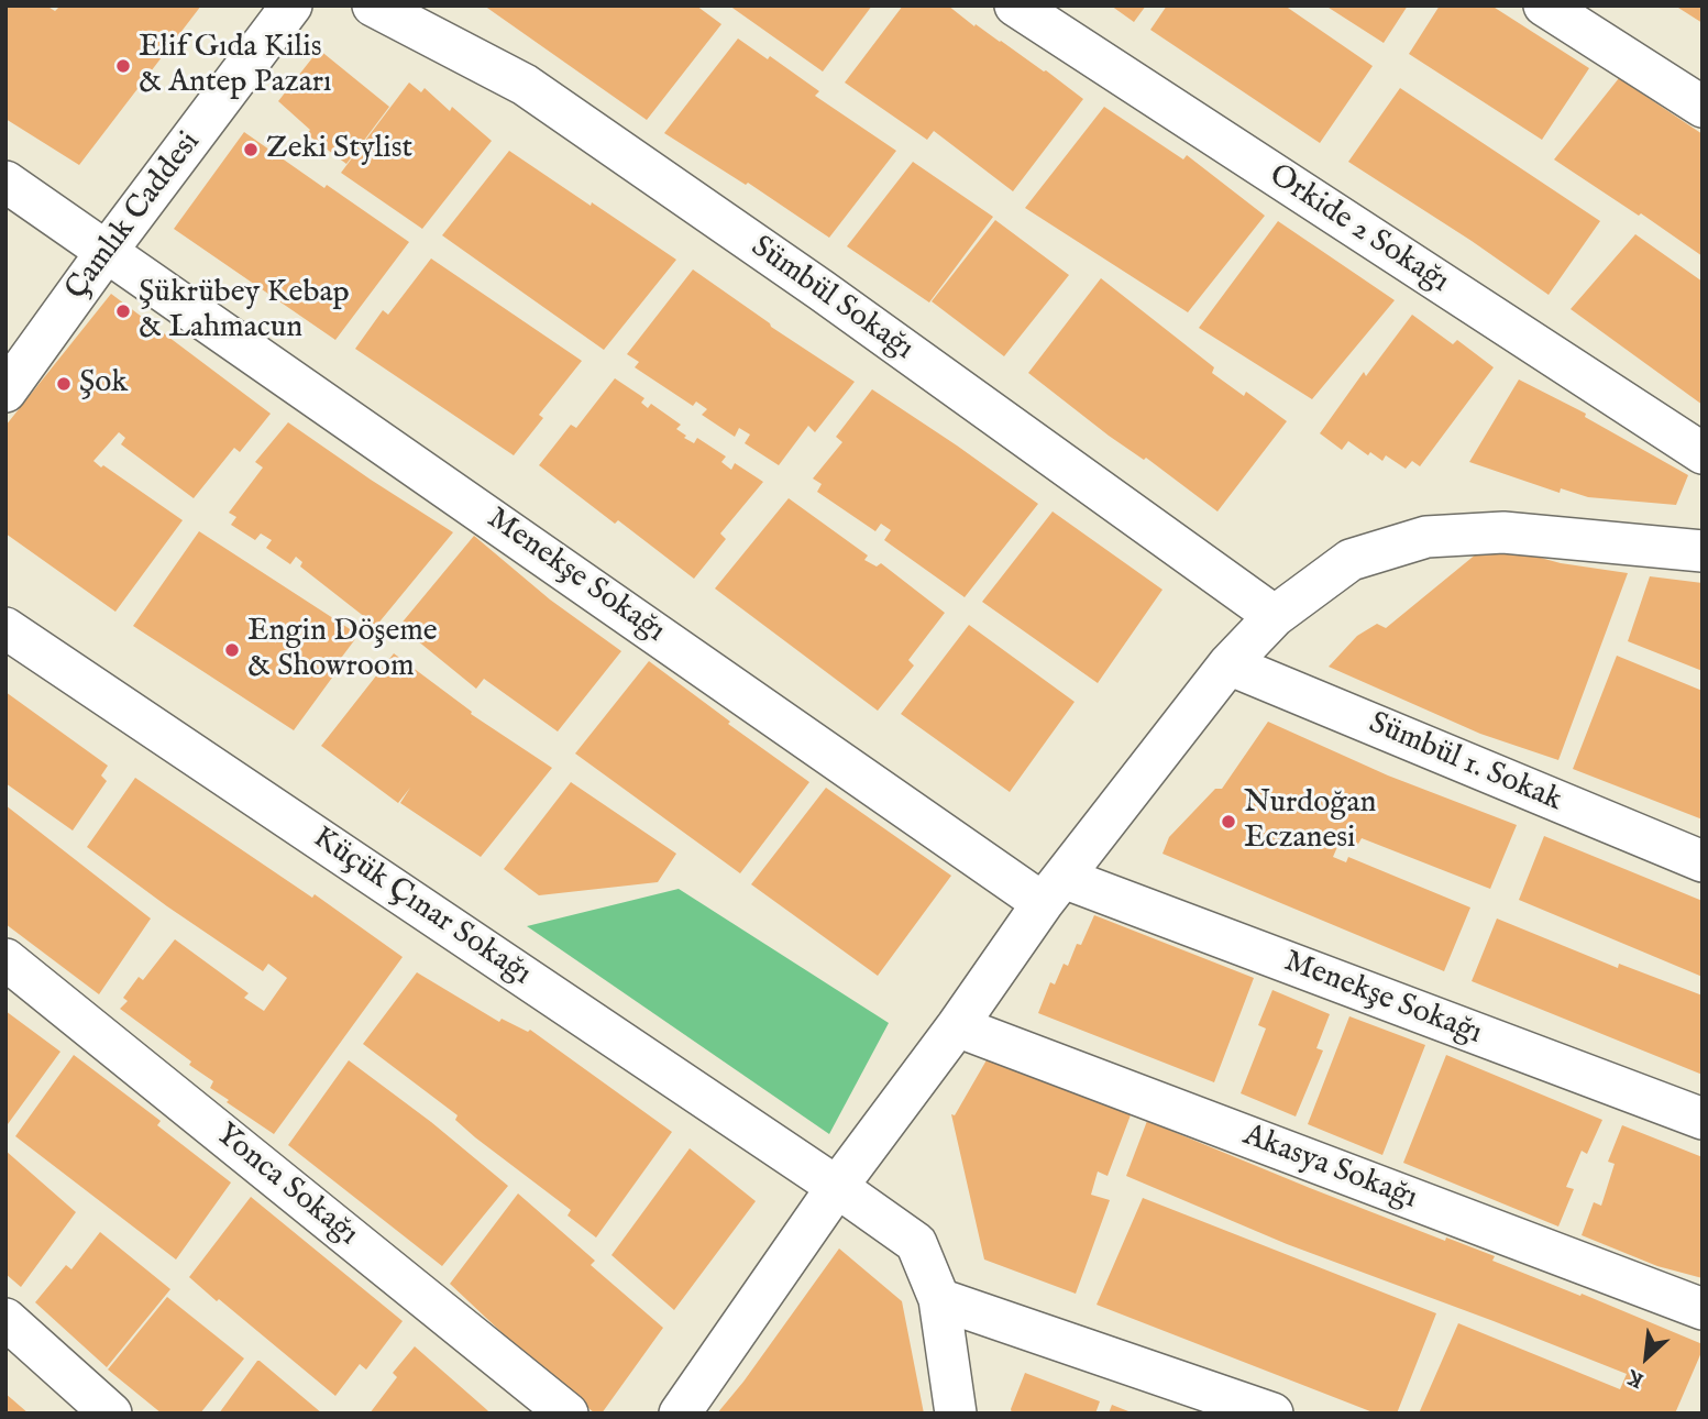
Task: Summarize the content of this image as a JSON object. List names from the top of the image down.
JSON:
{
  "streets": {
    "street": [
      "Çamlık Caddesi",
      "Orkide 2 Sokağı",
      "Sümbül Sokağı",
      "Menekşe Sokağı",
      "Sümbül 1. Sokak",
      "Küçük Çınar Sokağı",
      "Akasya Sokağı",
      "Yonca Sokağı"
    ]
  },
  "crossings": [
    ["Çamlık Caddesi", "Menekşe Sokağı"]
  ],
  "places": [
    "Elif Gıda Kilis & Antep Pazarı",
    "Zeki Stylist",
    "Şükrübey Kebap & Lahmacun",
    "Şok",
    "Engin Döşeme & Showroom",
    "Nurdoğan Eczanesi"
  ],
  "north": "bottom left"
}
